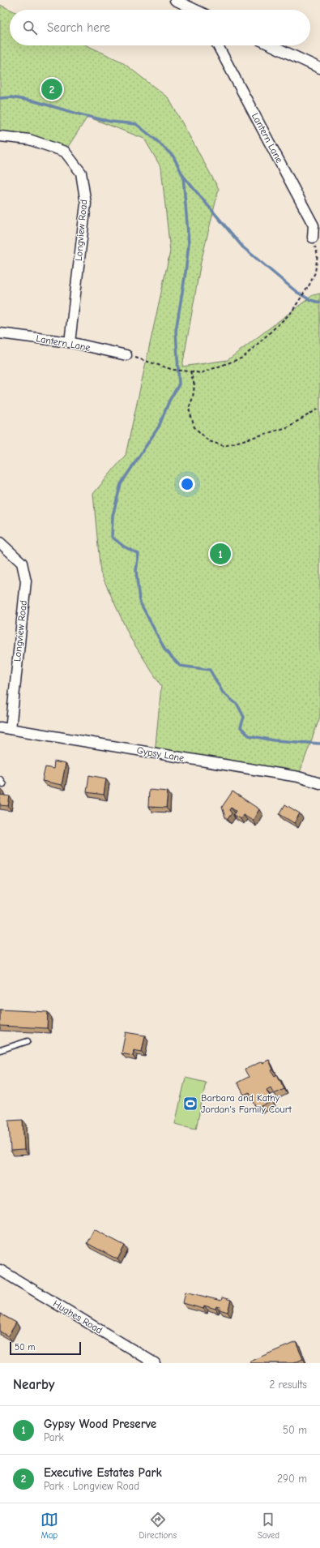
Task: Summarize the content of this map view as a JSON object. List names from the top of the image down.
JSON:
{
  "streets": {
    "street": [
      "Lantern Lane",
      "Longview Road",
      "Gypsy Lane",
      "Hughes Road"
    ]
  },
  "crossings": [
    ["Lantern Lane", "Longview Road"],
    ["Longview Road", "Gypsy Lane"]
  ],
  "places": {
    "sports": ["Barbara and Kathy Jordan's Family Court"]
  },
  "scale_bar": "50 m",
  "page": {
    "search": "Search here",
    "pins": ["2", "1"],
    "scale": "50 m",
    "heading": ["Nearby", "2 results"],
    "list": [
      {
        "mark": "1",
        "name": "Gypsy Wood Preserve",
        "note": "Park",
        "value": "50 m"
      },
      {
        "mark": "2",
        "name": "Executive Estates Park",
        "note": "Park · Longview Road",
        "value": "290 m"
      }
    ],
    "nav": ["Map", "Directions", "Saved"]
  }
}
